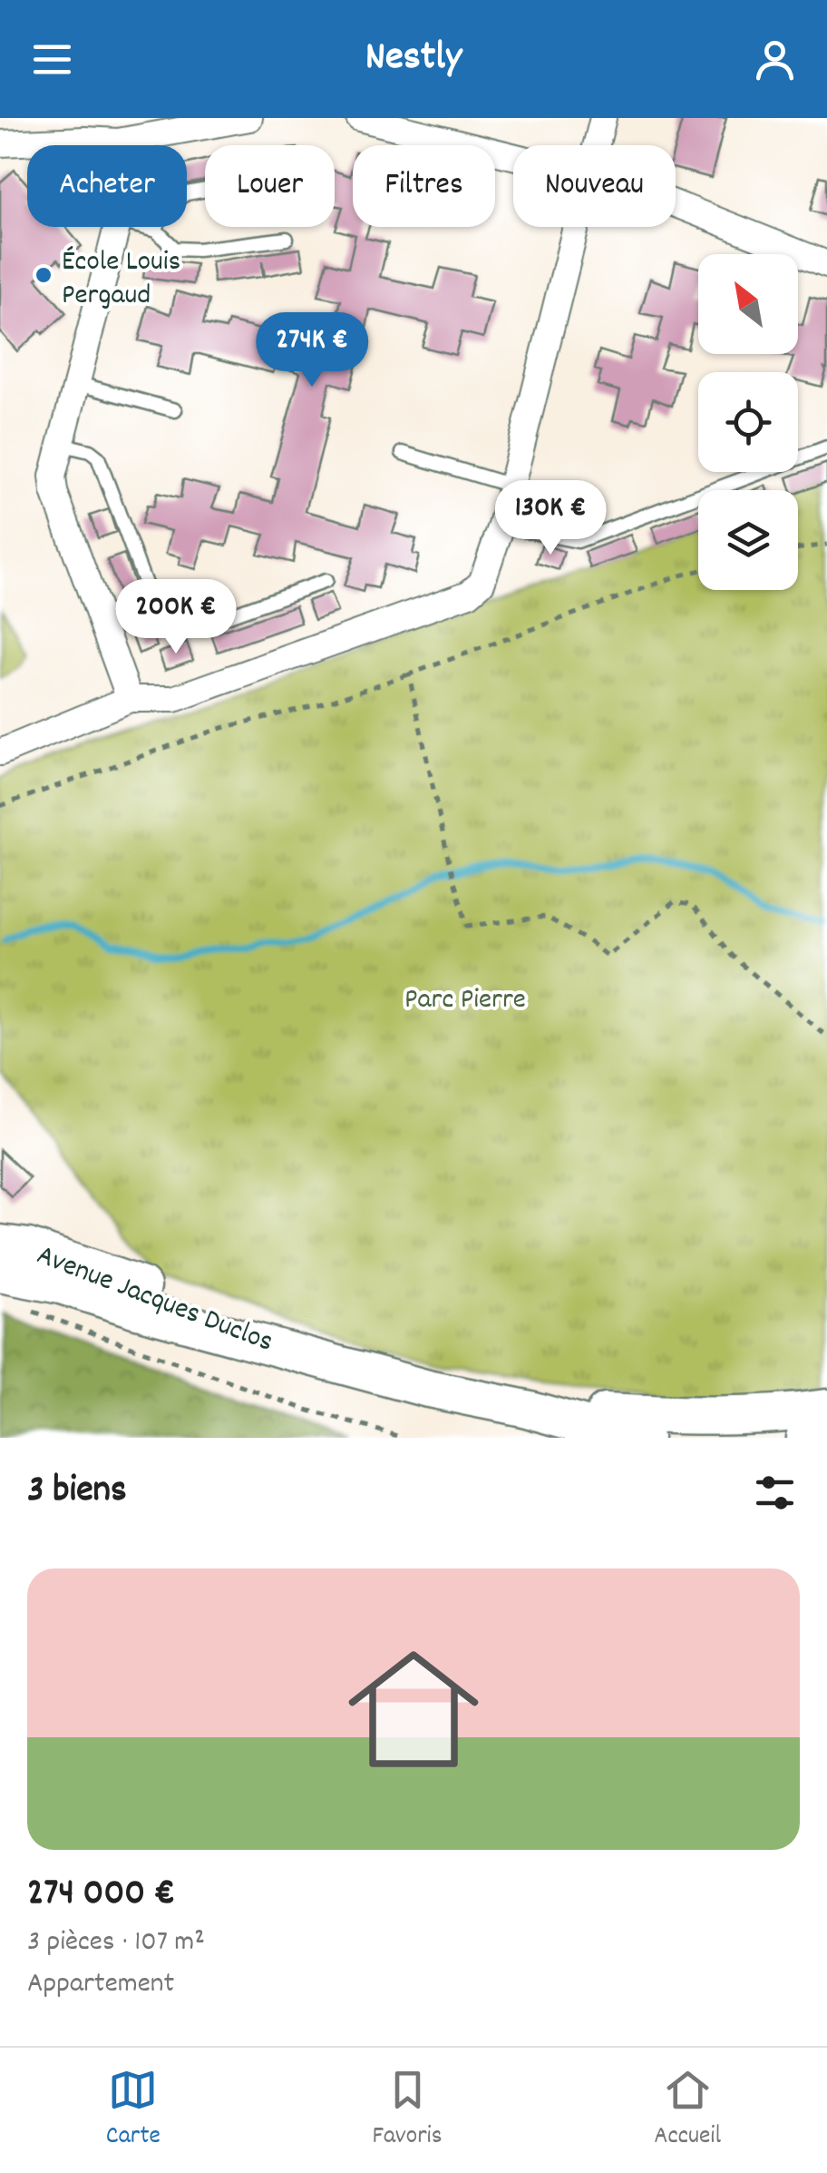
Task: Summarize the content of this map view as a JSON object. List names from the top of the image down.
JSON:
{
  "streets": {
    "main road": ["Avenue Jacques Duclos"]
  },
  "parks": ["Parc Pierre"],
  "places": ["École Louis Pergaud"],
  "north": "top left",
  "page": {
    "header": "Nestly",
    "chip": [
      "Acheter",
      "Louer",
      "Filtres",
      "Nouveau"
    ],
    "price": ["274K €", "130K €", "200K €"],
    "heading": "3 biens",
    "list": [
      {
        "name": "274 000 €",
        "note": "3 pièces · 107 m² · Appartement"
      }
    ],
    "tabs": ["Carte", "Favoris", "Accueil"]
  }
}
